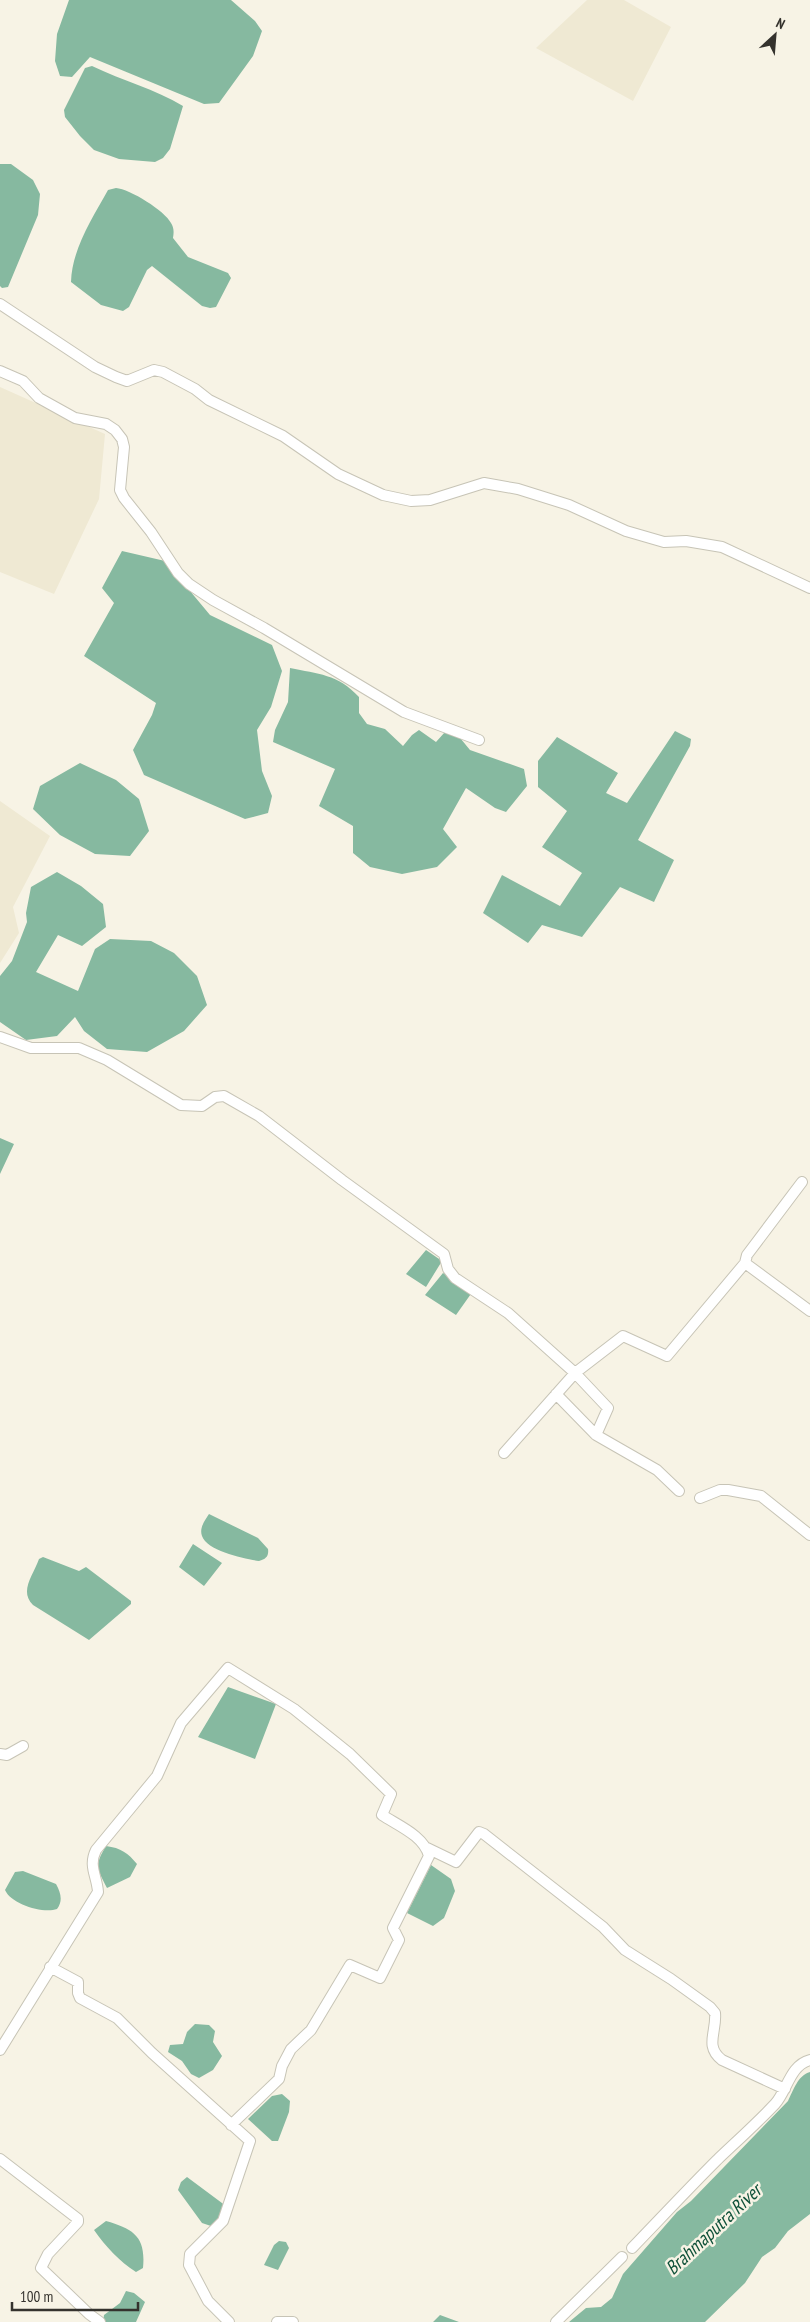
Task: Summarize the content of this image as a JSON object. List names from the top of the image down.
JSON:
{
  "water": ["Brahmaputra River"],
  "scale_bar": "100 m",
  "north": "top right"
}
